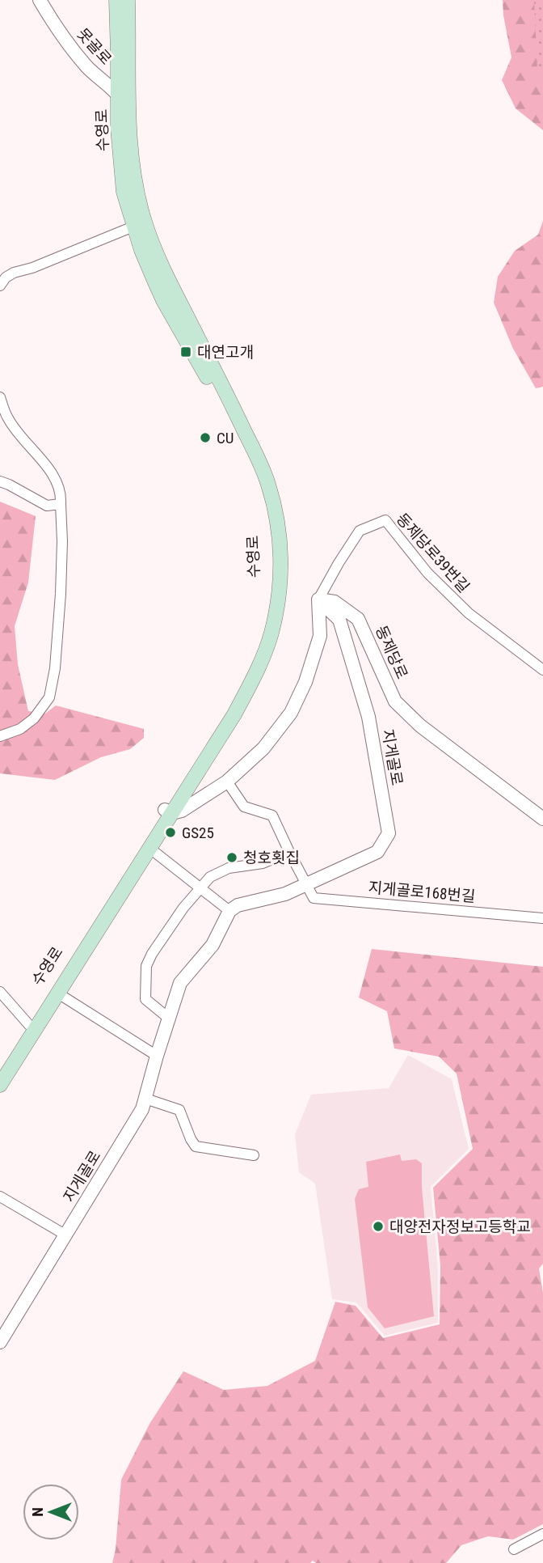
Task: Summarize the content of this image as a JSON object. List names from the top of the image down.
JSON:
{
  "streets": {
    "main road": ["수영로"],
    "street": [
      "못골로",
      "동제당로39번길",
      "동제당로",
      "지게골로",
      "지게골로168번길"
    ]
  },
  "crossings": [
    ["못골로", "수영로"],
    ["수영로", "지게골로"],
    ["동제당로39번길", "동제당로"],
    ["동제당로39번길", "지게골로"],
    ["동제당로", "지게골로"],
    ["지게골로", "지게골로168번길"]
  ],
  "places": {
    "transit": ["대연고개"],
    "other": [
      "CU",
      "GS25",
      "청호횟집",
      "대양전자정보고등학교"
    ]
  },
  "north": "left"
}
